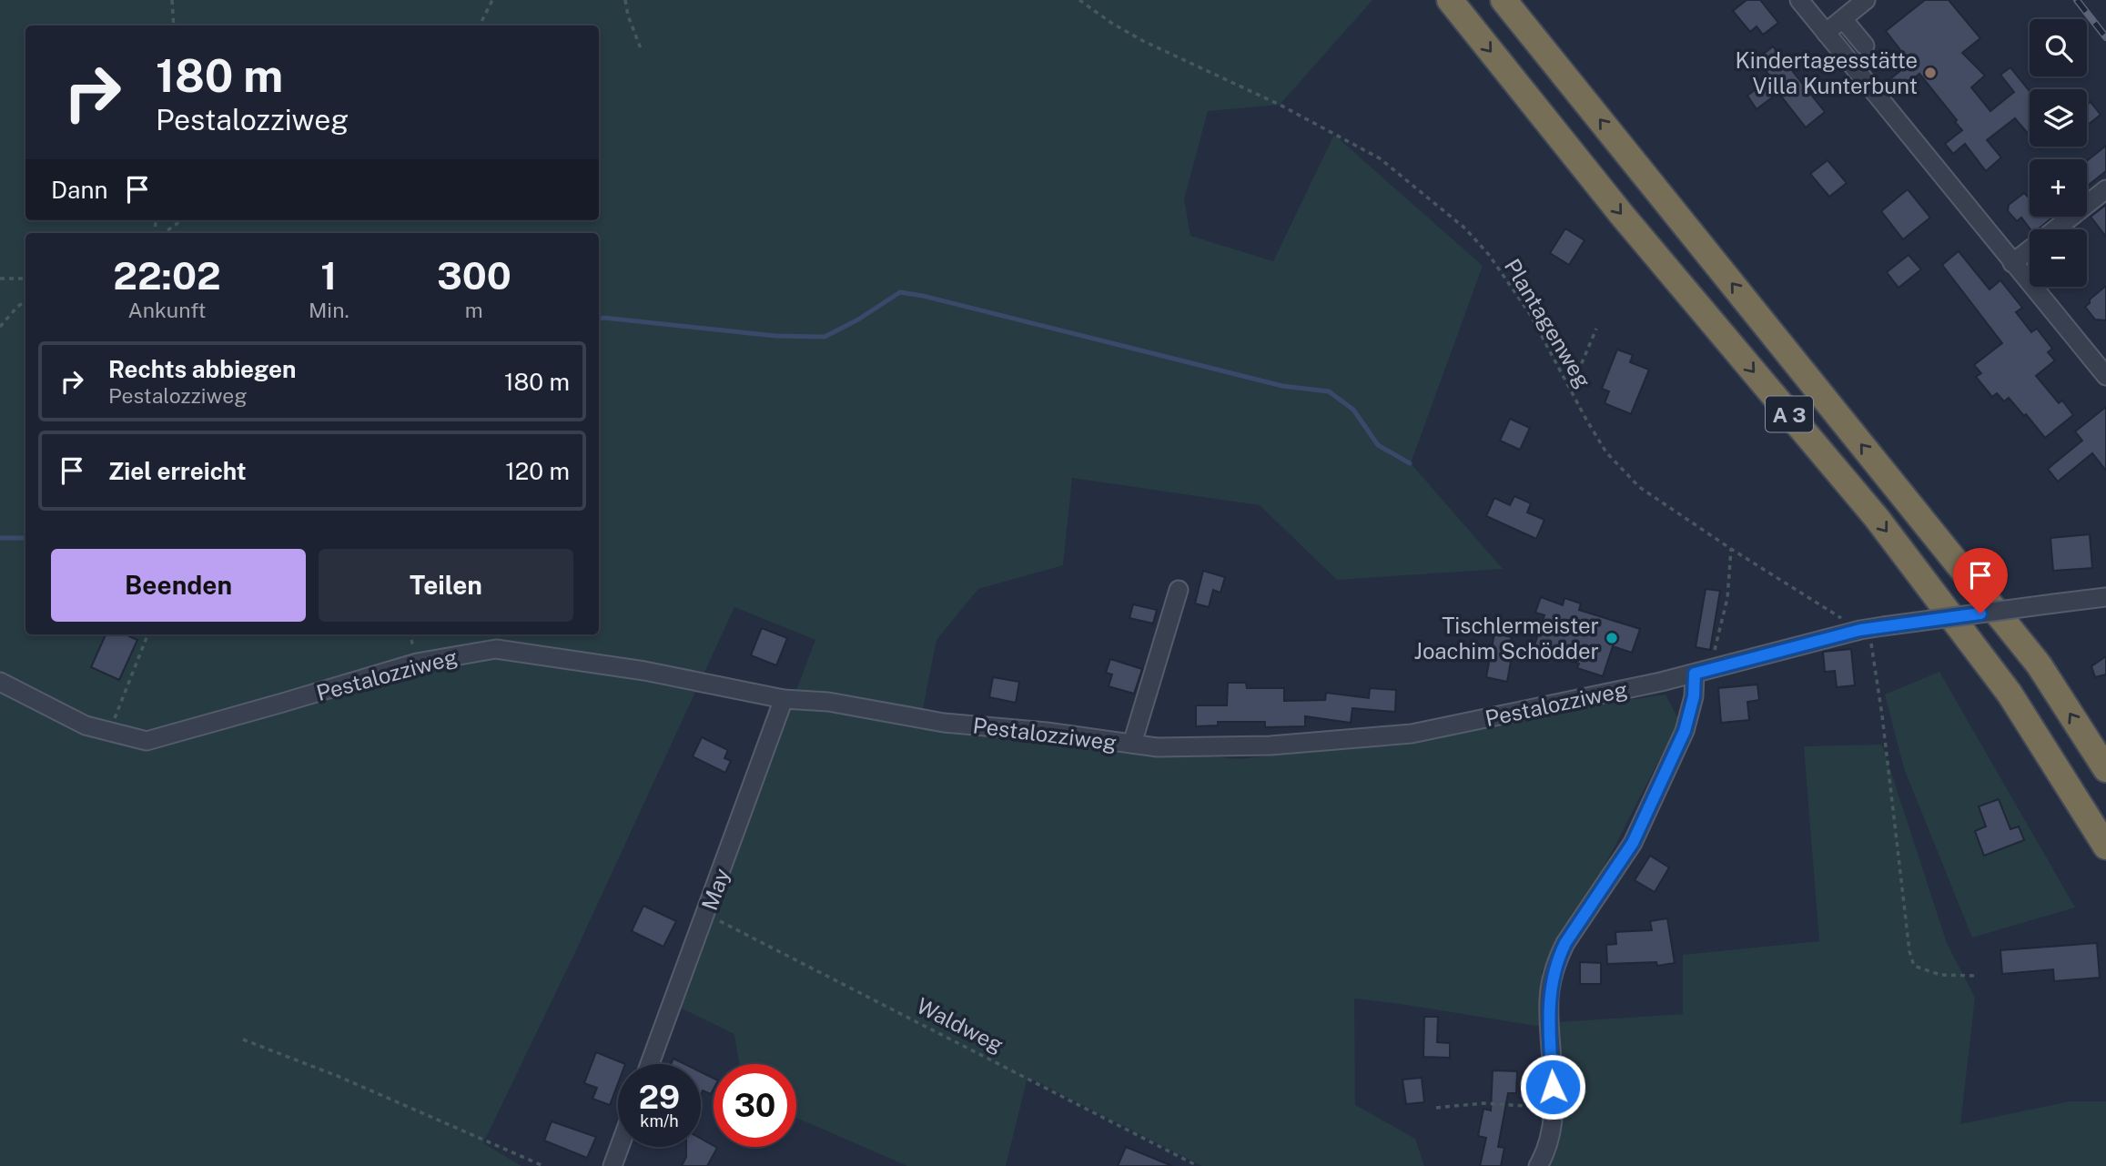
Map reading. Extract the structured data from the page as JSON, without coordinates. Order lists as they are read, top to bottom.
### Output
{
  "streets": {
    "highway": ["A 3"],
    "street": ["Pestalozziweg", "May"],
    "path": ["Plantagenweg", "Waldweg"]
  },
  "crossings": [
    ["Plantagenweg", "Pestalozziweg"],
    ["Pestalozziweg", "May"],
    ["May", "Waldweg"]
  ],
  "places": ["Kindertagesstätte Villa Kunterbunt", "Tischlermeister Joachim Schödder"],
  "page": {
    "map_buttons": ["+", "−"],
    "turn": ["180 m", "Pestalozziweg"],
    "then": "Dann",
    "eta": [
      "22:02",
      "Ankunft",
      "1",
      "Min.",
      "300",
      "m"
    ],
    "list": [
      {
        "name": "Rechts abbiegen",
        "note": "Pestalozziweg",
        "value": "180 m"
      },
      {
        "name": "Ziel erreicht",
        "value": "120 m"
      }
    ],
    "buttons": ["Beenden", "Teilen"],
    "speed": "29 km/h",
    "limit": "30"
  }
}
